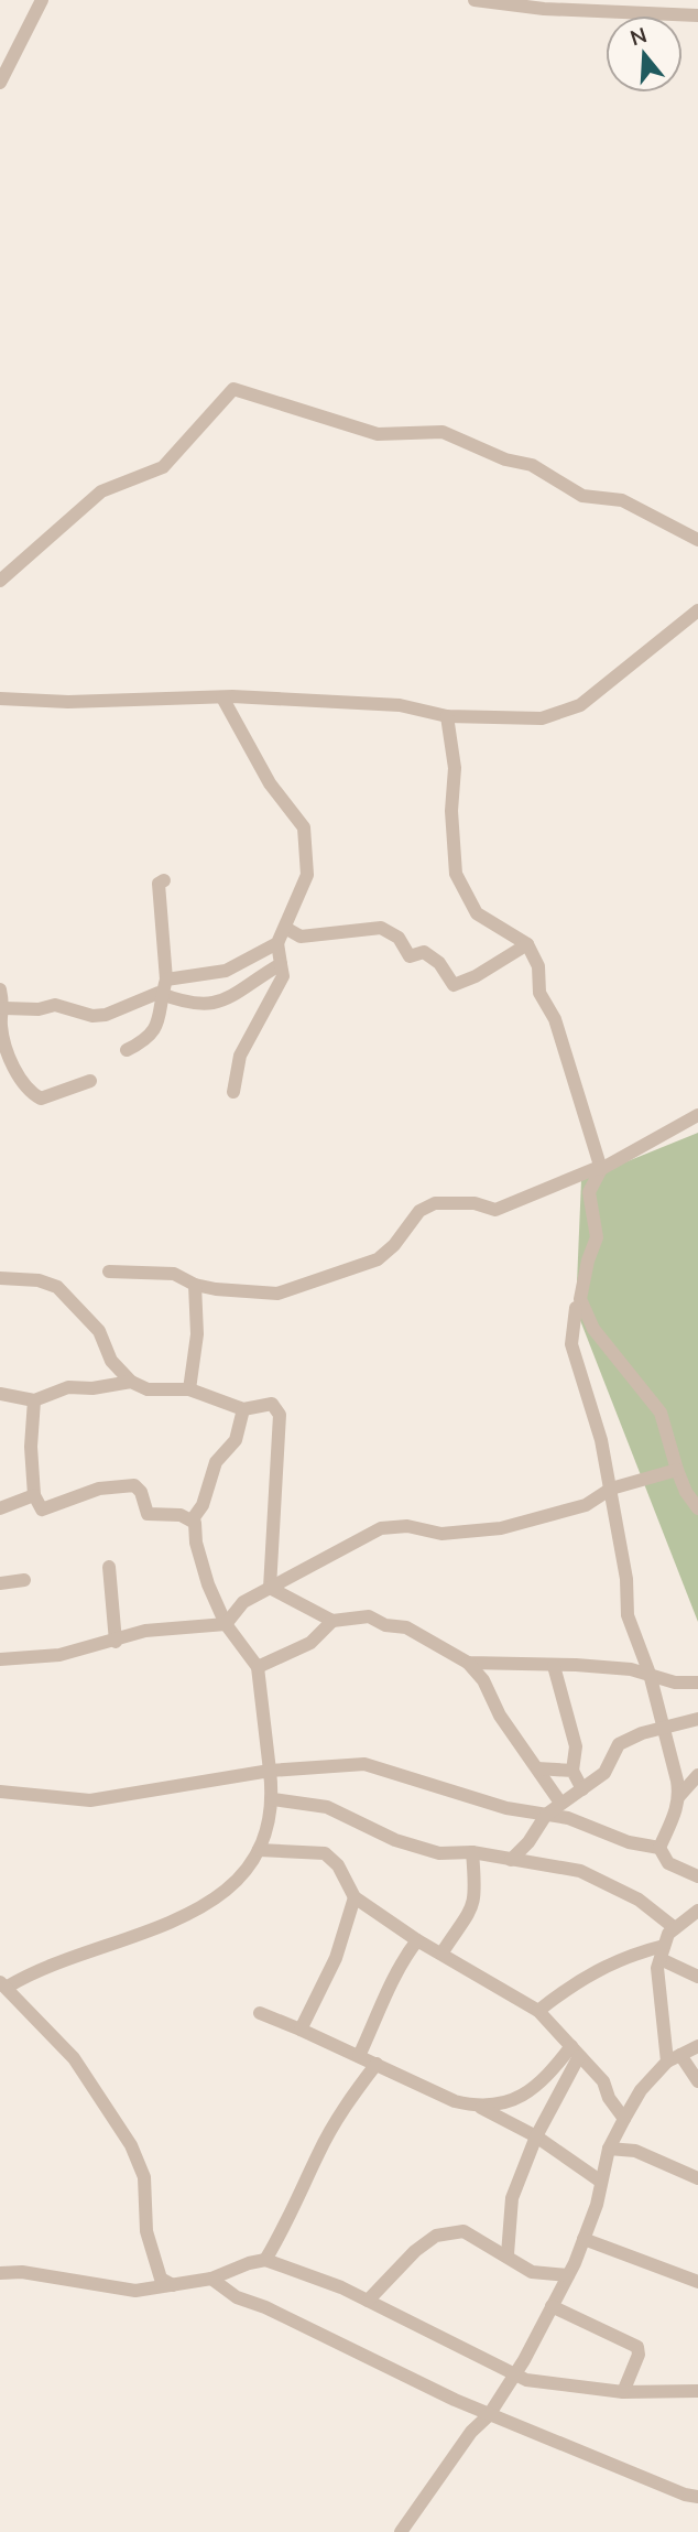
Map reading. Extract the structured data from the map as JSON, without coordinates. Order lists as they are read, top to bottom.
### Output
{
  "north": "top"
}
